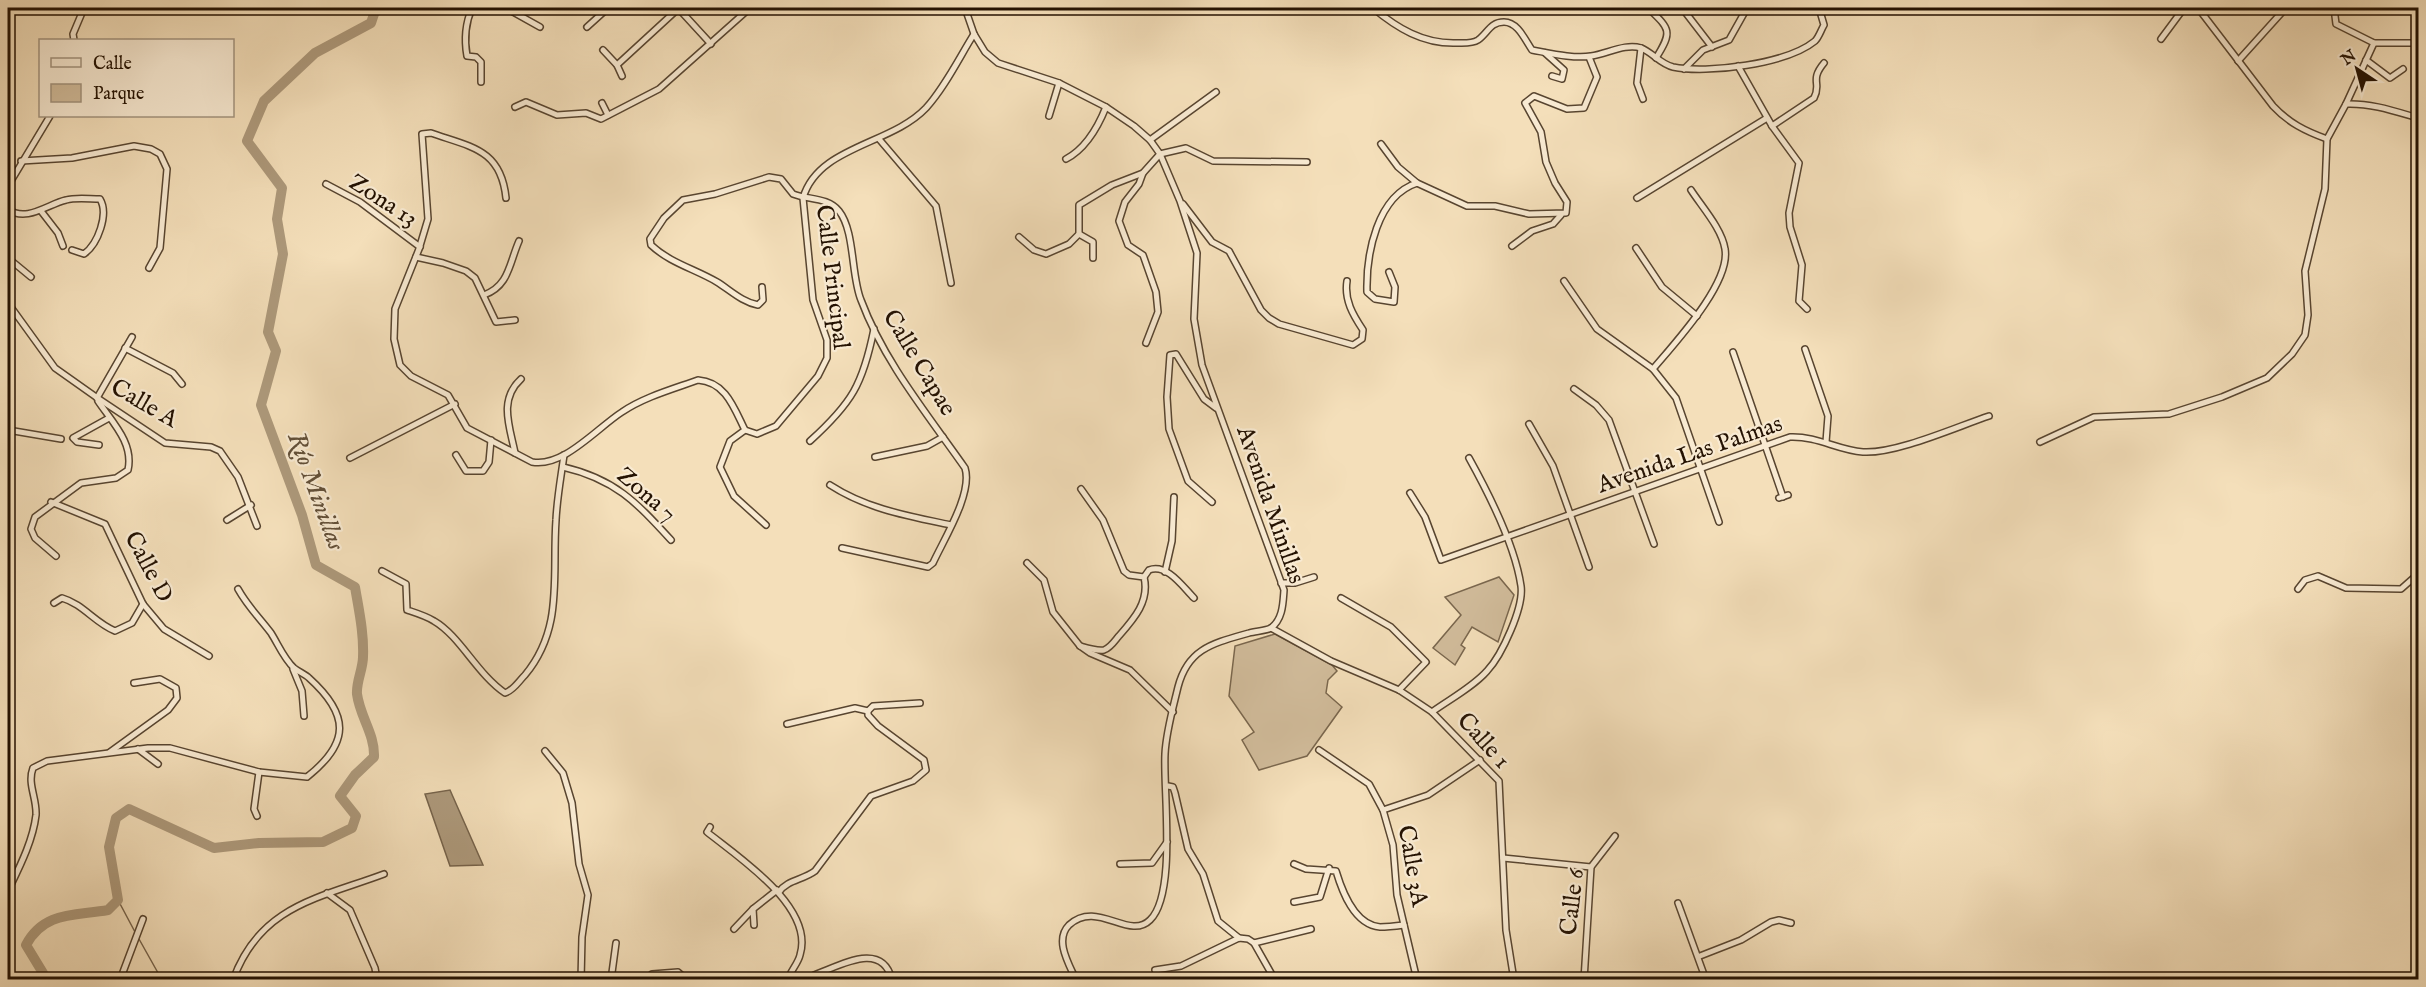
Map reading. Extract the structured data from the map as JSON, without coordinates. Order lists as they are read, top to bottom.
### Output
{
  "streets": {
    "street": [
      "Zona 13",
      "Calle Principal",
      "Calle Capae",
      "Calle A",
      "Avenida Las Palmas",
      "Zona 7",
      "Avenida Minillas",
      "Calle D",
      "Calle 1",
      "Calle 3A",
      "Calle 6"
    ]
  },
  "crossings": [
    ["Calle Principal", "Calle Capae"],
    ["Calle Principal", "Avenida Minillas"],
    ["Avenida Minillas", "Calle 1"]
  ],
  "water": ["Río Minillas"],
  "legend": ["Calle", "Parque"],
  "north": "top left"
}
